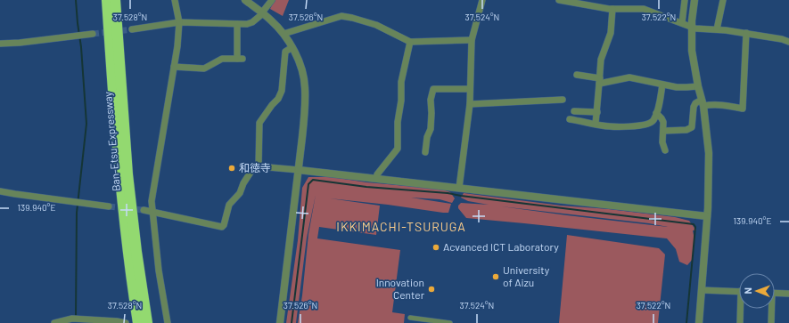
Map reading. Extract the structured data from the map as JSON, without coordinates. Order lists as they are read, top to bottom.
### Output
{
  "streets": {
    "highway": ["Ban-Etsu Expressway"]
  },
  "districts": ["IKKIMACHI-TSURUGA"],
  "places": [
    "和徳寺",
    "Acvanced ICT Laboratory",
    "University of Aizu",
    "Innovation Center"
  ],
  "north": "left",
  "coordinates": [
    "37.528°N",
    "37.526°N",
    "37.524°N",
    "37.522°N",
    "139.940°E"
  ]
}
